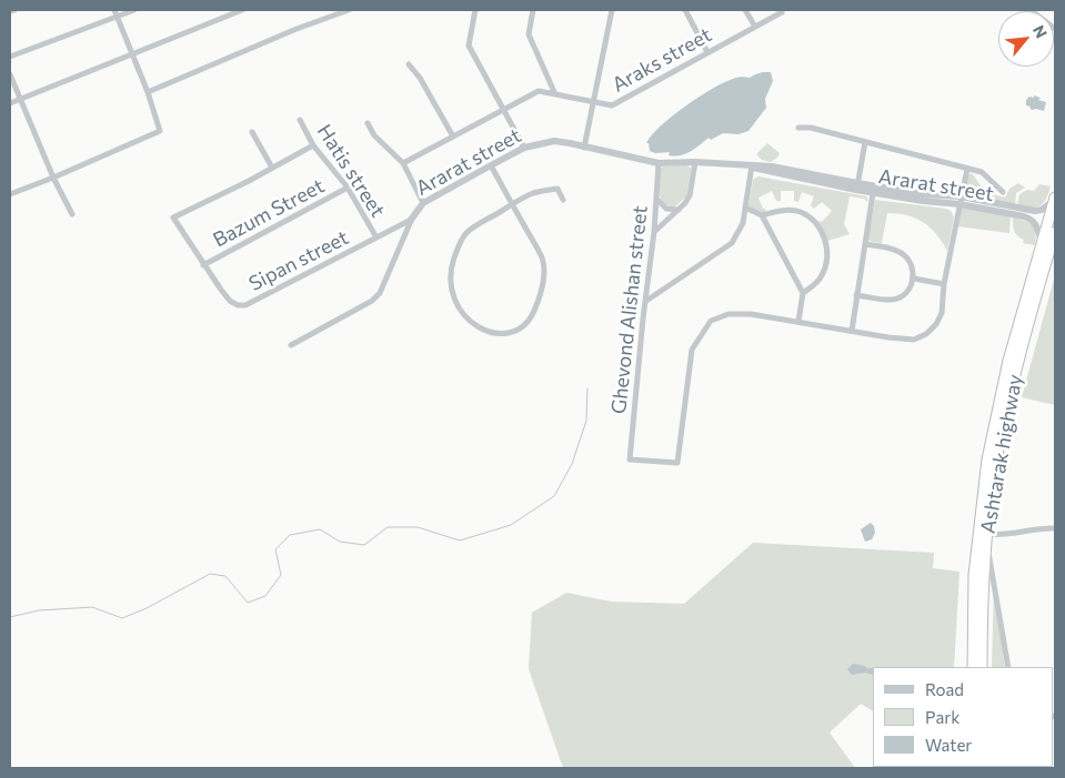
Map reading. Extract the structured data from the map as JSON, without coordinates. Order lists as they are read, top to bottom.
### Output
{
  "streets": {
    "highway": ["Ashtarak highway"],
    "street": [
      "Araks street",
      "Ararat street",
      "Hatis street",
      "Bazum Street",
      "Sipan street",
      "Ghevond Alishan street"
    ]
  },
  "crossings": [
    ["Ararat street", "Sipan street"],
    ["Ararat street", "Ghevond Alishan street"],
    ["Ararat street", "Ashtarak highway"],
    ["Hatis street", "Bazum Street"],
    ["Hatis street", "Sipan street"],
    ["Bazum Street", "Sipan street"]
  ],
  "legend": ["Road", "Park", "Water"],
  "north": "top right"
}
